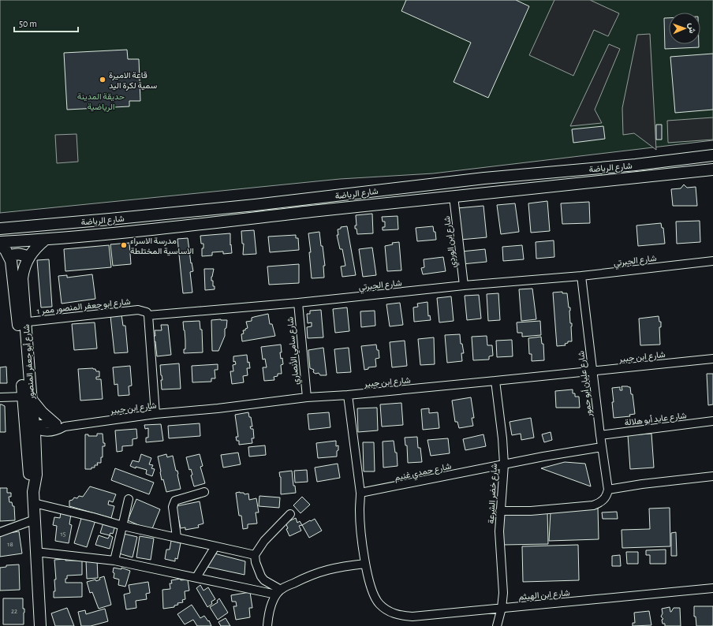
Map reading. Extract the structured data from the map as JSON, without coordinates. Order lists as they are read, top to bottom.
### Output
{
  "streets": {
    "main road": ["شارع الرياضة", "شارع أبو جعفر المنصور"],
    "street": [
      "شارع ابن الوردي",
      "شارع الجبرتي",
      "شارع ابو جعفر المنصور ممر 1",
      "شارع سامي الأنصاري",
      "شارع ابن جبير",
      "شارع عليان أبو حمور",
      "شارع عايد أبو هلالة",
      "شارع حمدي غنيم",
      "شارع خضر الشرعة",
      "شارع ابن الهيثم"
    ]
  },
  "crossings": [
    ["شارع الرياضة", "شارع ابن الوردي"],
    ["شارع الرياضة", "شارع أبو جعفر المنصور"],
    ["شارع ابن الوردي", "شارع الجبرتي"],
    ["شارع الجبرتي", "شارع ابو جعفر المنصور ممر 1"],
    ["شارع الجبرتي", "شارع سامي الأنصاري"],
    ["شارع الجبرتي", "شارع عليان أبو حمور"],
    ["شارع ابو جعفر المنصور ممر 1", "شارع أبو جعفر المنصور"],
    ["شارع سامي الأنصاري", "شارع ابن جبير"],
    ["شارع ابن جبير", "شارع أبو جعفر المنصور"],
    ["شارع ابن جبير", "شارع عليان أبو حمور"],
    ["شارع ابن جبير", "شارع خضر الشرعة"],
    ["شارع عليان أبو حمور", "شارع عايد أبو هلالة"],
    ["شارع عليان أبو حمور", "شارع حمدي غنيم"],
    ["شارع حمدي غنيم", "شارع خضر الشرعة"],
    ["شارع خضر الشرعة", "شارع ابن الهيثم"]
  ],
  "parks": ["حديقة المدينة الرياضية"],
  "places": ["قاعة الاميرة سمية لكرة اليد", "مدرسة الاسراء الاساسية المختلطة"],
  "house_numbers": ["15", "18", "22"],
  "scale_bar": "50 m",
  "north": "right"
}
